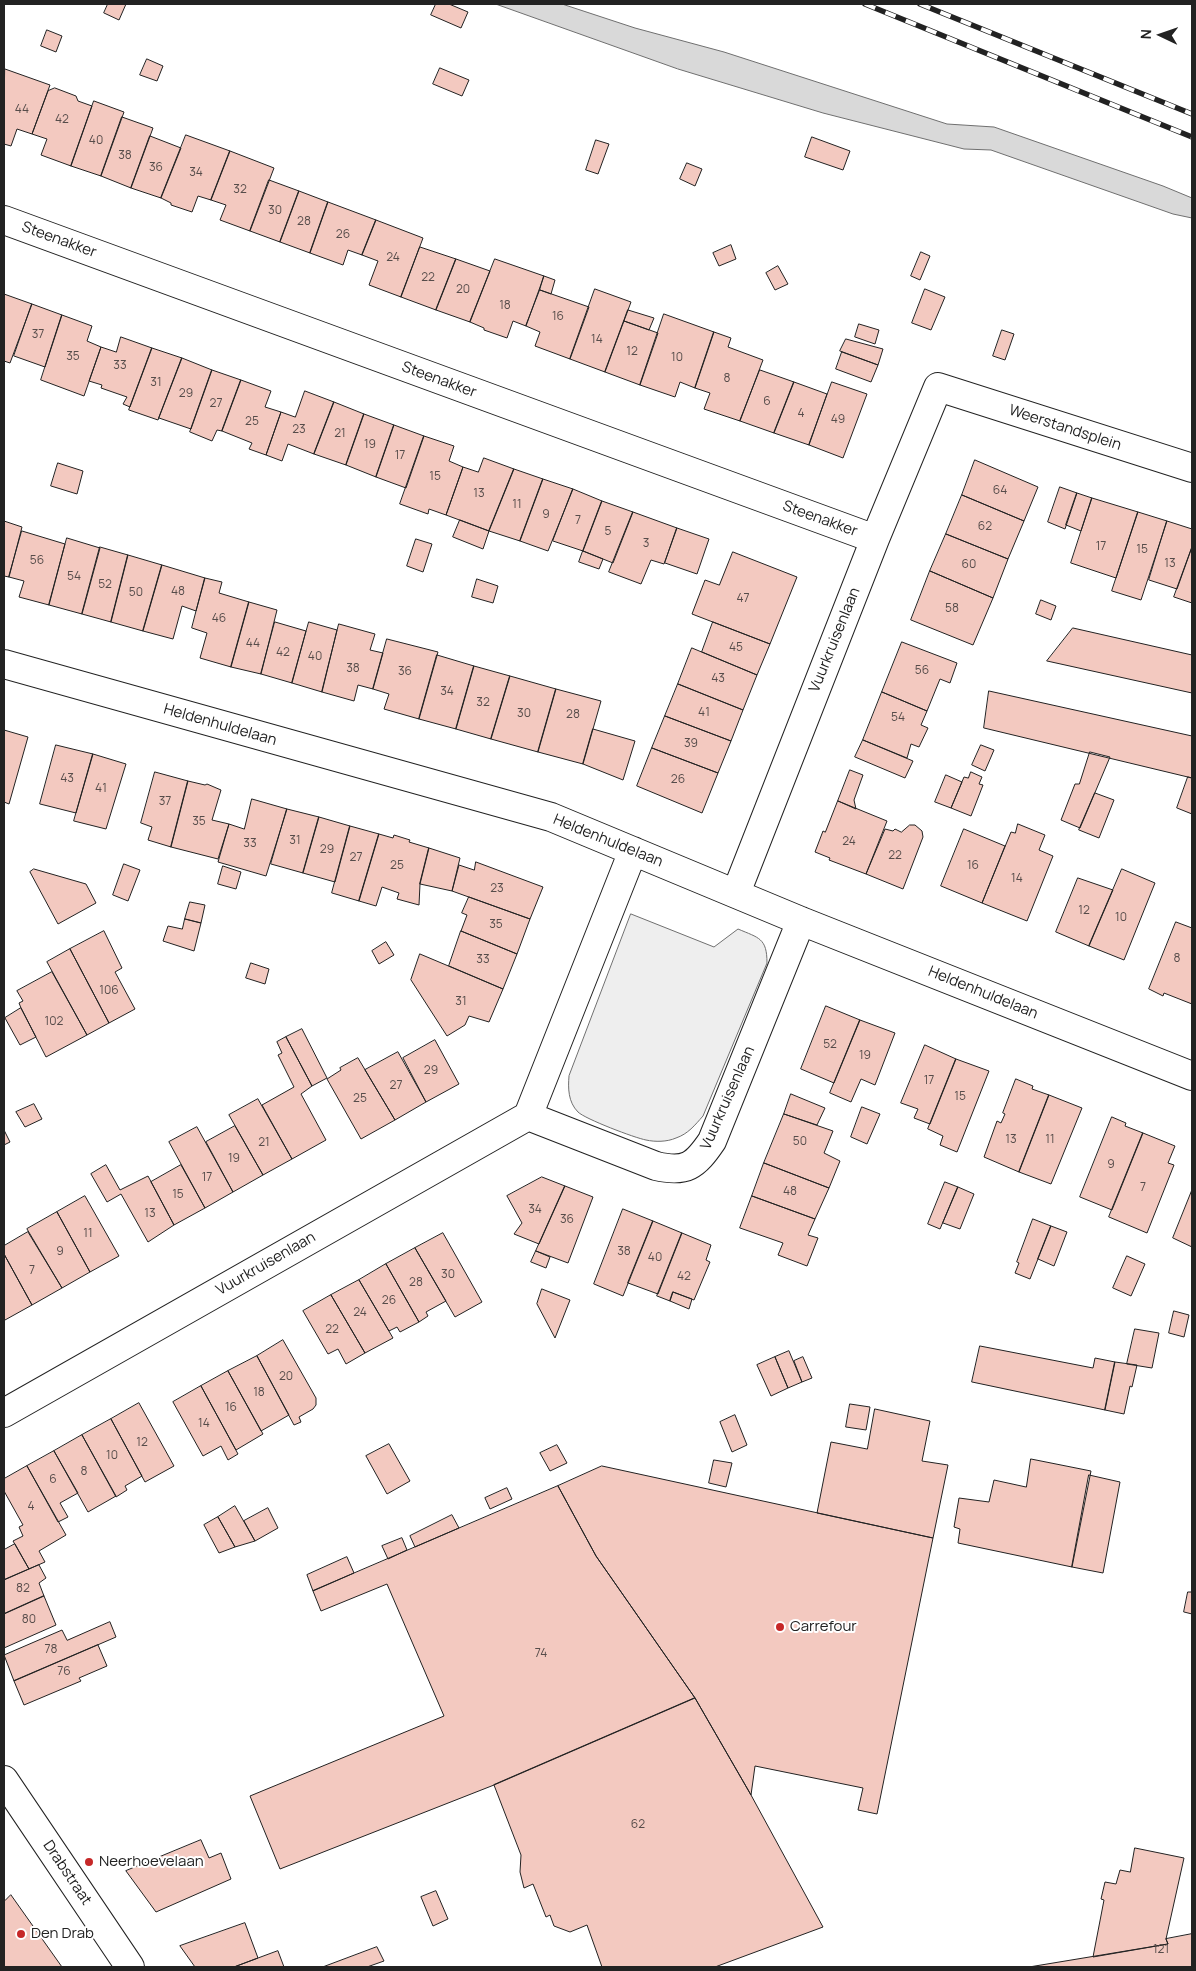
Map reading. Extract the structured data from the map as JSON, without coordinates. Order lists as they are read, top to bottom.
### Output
{
  "streets": {
    "street": [
      "Steenakker",
      "Weerstandsplein",
      "Vuurkruisenlaan",
      "Heldenhuldelaan",
      "Drabstraat"
    ]
  },
  "crossings": [
    ["Steenakker", "Vuurkruisenlaan"],
    ["Weerstandsplein", "Vuurkruisenlaan"],
    ["Vuurkruisenlaan", "Heldenhuldelaan"]
  ],
  "places": ["Carrefour", "Neerhoevelaan", "Den Drab"],
  "house_numbers": [
    "44",
    "42",
    "40",
    "38",
    "36",
    "34",
    "32",
    "30",
    "28",
    "26",
    "24",
    "22",
    "20",
    "18",
    "16",
    "37",
    "14",
    "12",
    "35",
    "10",
    "33",
    "8",
    "31",
    "29",
    "6",
    "27",
    "4",
    "49",
    "25",
    "23",
    "21",
    "19",
    "17",
    "15",
    "64",
    "13",
    "11",
    "9",
    "7",
    "62",
    "5",
    "3",
    "17",
    "15",
    "56",
    "13",
    "60",
    "54",
    "52",
    "48",
    "50",
    "47",
    "58",
    "46",
    "44",
    "45",
    "42",
    "40",
    "38",
    "56",
    "36",
    "43",
    "34",
    "32",
    "41",
    "30",
    "28",
    "54",
    "39",
    "43",
    "26",
    "41",
    "37",
    "35",
    "31",
    "24",
    "33",
    "29",
    "22",
    "27",
    "25",
    "16",
    "14",
    "23",
    "12",
    "10",
    "35",
    "8",
    "33",
    "106",
    "31",
    "102",
    "52",
    "19",
    "29",
    "17",
    "27",
    "15",
    "25",
    "13",
    "11",
    "50",
    "21",
    "19",
    "9",
    "17",
    "7",
    "48",
    "15",
    "34",
    "13",
    "36",
    "11",
    "9",
    "38",
    "40",
    "7",
    "30",
    "42",
    "28",
    "26",
    "24",
    "22",
    "20",
    "18",
    "16",
    "14",
    "12",
    "10",
    "8",
    "6",
    "4",
    "82",
    "80",
    "78",
    "74",
    "76",
    "62",
    "121"
  ],
  "north": "left"
}
